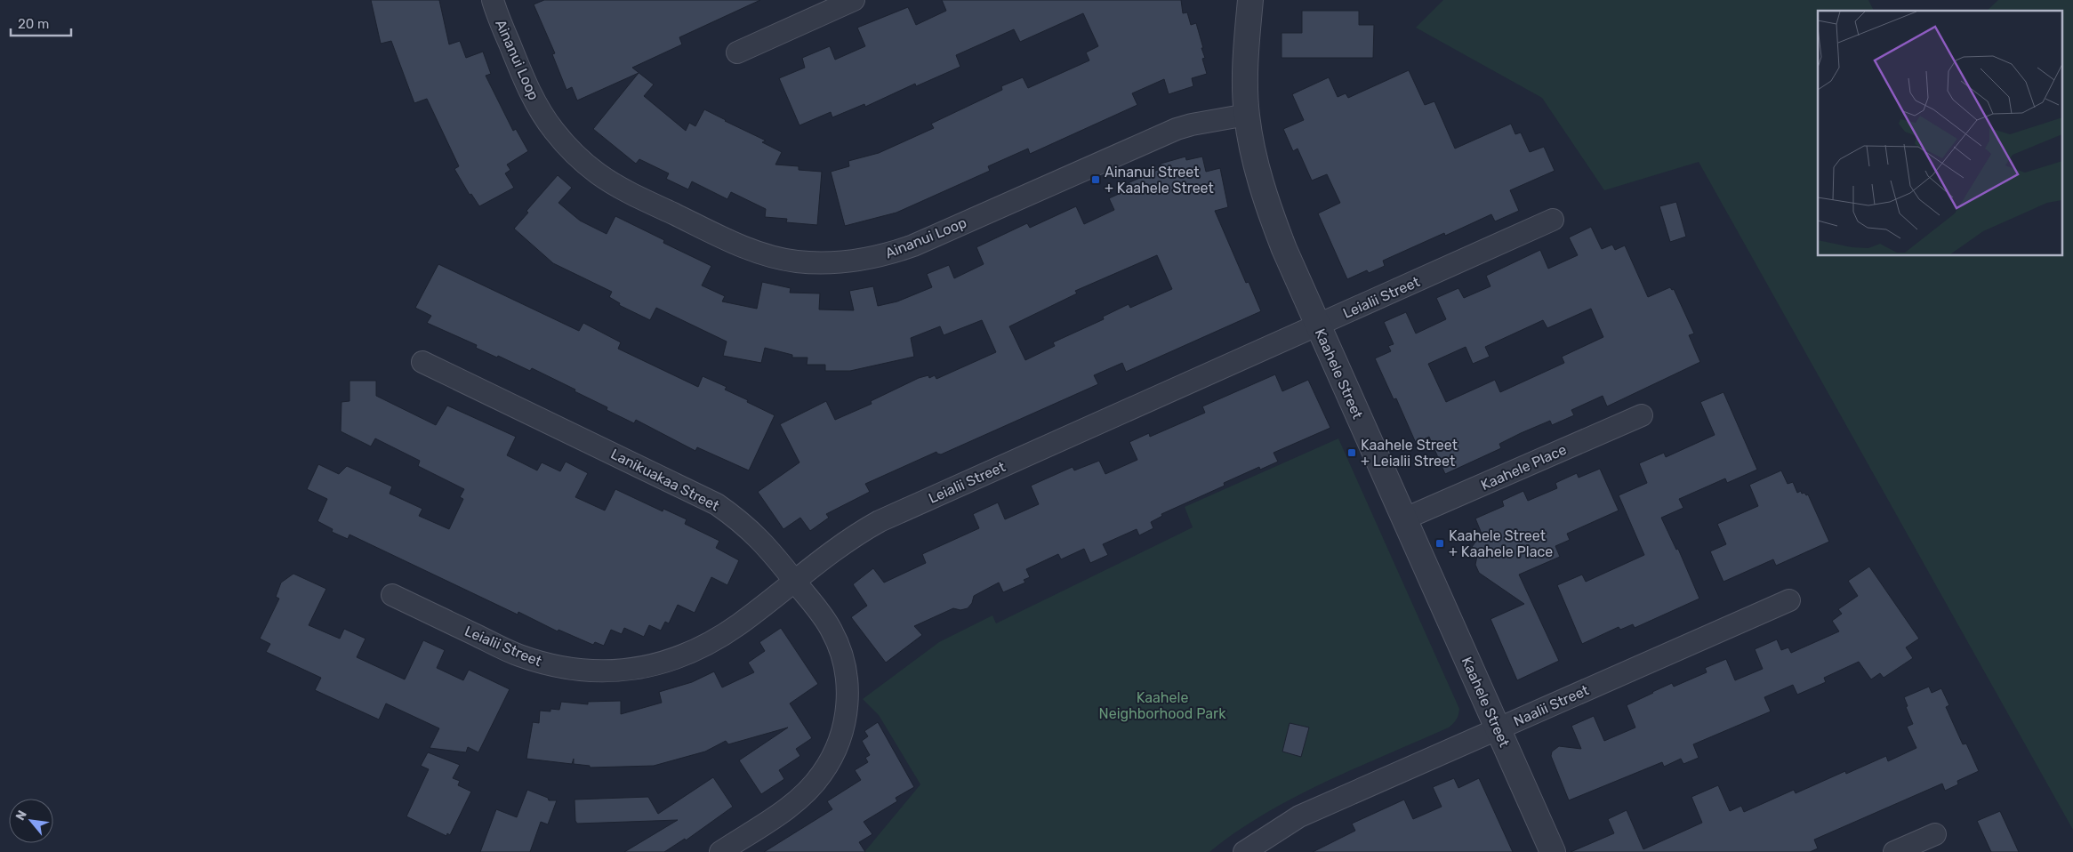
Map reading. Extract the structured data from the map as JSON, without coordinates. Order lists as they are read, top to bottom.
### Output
{
  "streets": {
    "street": [
      "Ainanui Loop",
      "Leialii Street",
      "Kaahele Street",
      "Kaahele Place",
      "Lanikuakaa Street",
      "Naalii Street"
    ]
  },
  "crossings": [
    ["Ainanui Loop", "Kaahele Street"],
    ["Leialii Street", "Kaahele Street"],
    ["Leialii Street", "Lanikuakaa Street"],
    ["Kaahele Street", "Kaahele Place"],
    ["Kaahele Street", "Naalii Street"]
  ],
  "parks": ["Kaahele Neighborhood Park"],
  "places": {
    "transit": ["Ainanui Street + Kaahele Street", "Kaahele Street + Leialii Street", "Kaahele Street + Kaahele Place"]
  },
  "scale_bar": "20 m",
  "north": "top left"
}
